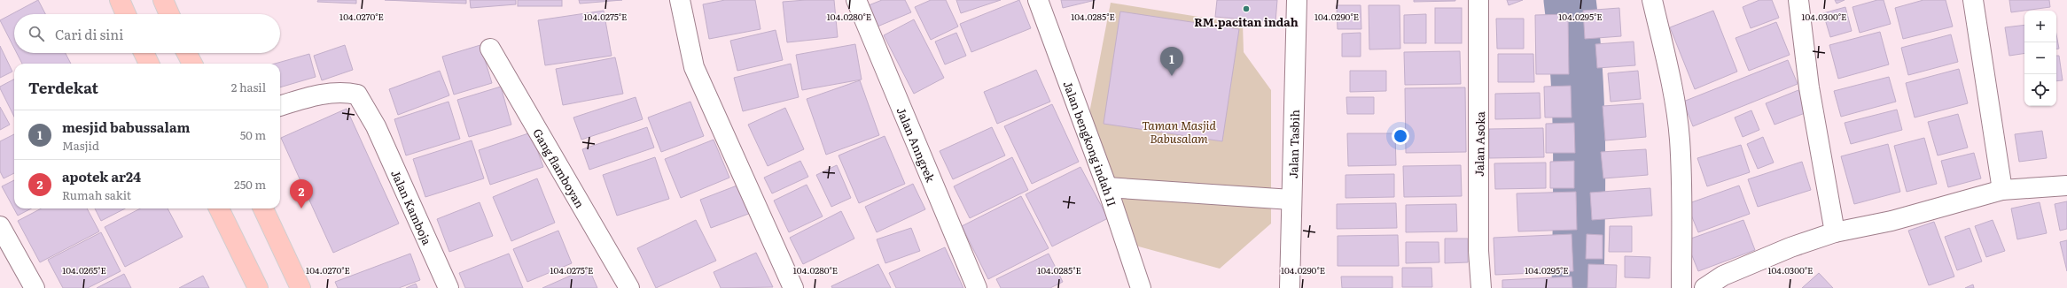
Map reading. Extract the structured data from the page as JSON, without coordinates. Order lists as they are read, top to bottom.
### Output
{
  "streets": {
    "street": [
      "Jalan bengkong indah II",
      "Jalan Anngrek",
      "Jalan Tasbih",
      "Jalan Asoka",
      "Gang flamboyan",
      "Jalan Kamboja"
    ]
  },
  "parks": ["Taman Masjid Babusalam"],
  "places": ["RM.pacitan indah"],
  "page": {
    "map_buttons": ["+", "−"],
    "search": "Cari di sini",
    "pins": ["1", "2"],
    "heading": ["Terdekat", "2 hasil"],
    "list": [
      {
        "mark": "1",
        "name": "mesjid babussalam",
        "note": "Masjid",
        "value": "50 m"
      },
      {
        "mark": "2",
        "name": "apotek ar24",
        "note": "Rumah sakit",
        "value": "250 m"
      }
    ]
  },
  "coordinates": [
    "104.0270°E",
    "104.0275°E",
    "104.0280°E",
    "104.0285°E",
    "104.0290°E",
    "104.0295°E",
    "104.0300°E",
    "104.0265°E"
  ]
}
